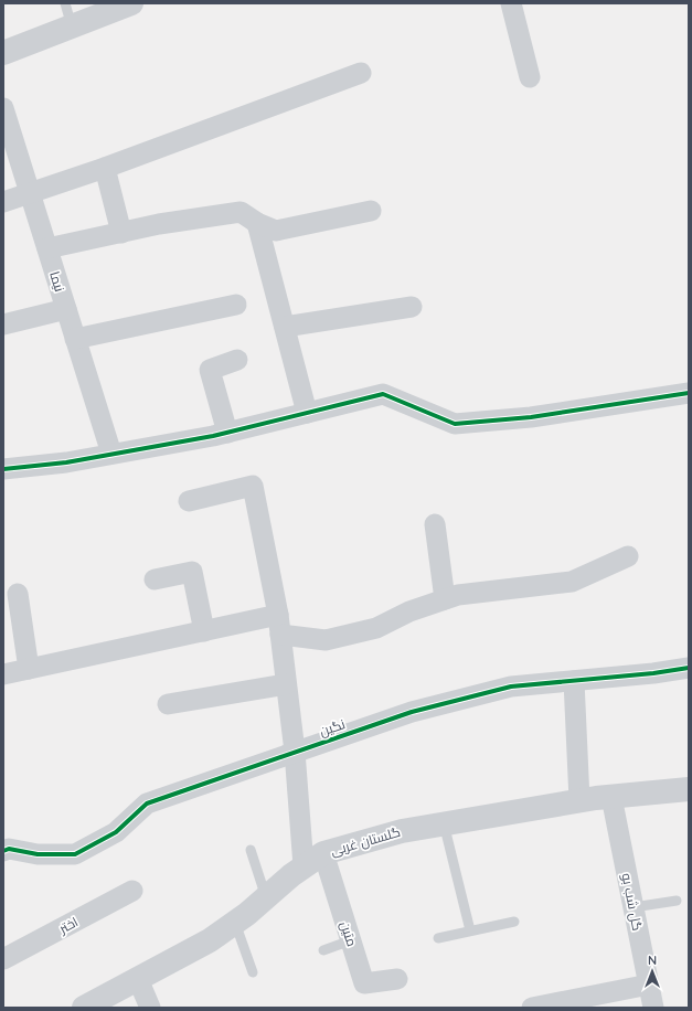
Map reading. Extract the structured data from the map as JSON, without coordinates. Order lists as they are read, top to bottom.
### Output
{
  "streets": {
    "street": [
      "نیما",
      "نگین",
      "گلستان غربی",
      "گل شب بو",
      "اختر",
      "متین"
    ]
  },
  "crossings": [
    ["گلستان غربی", "گل شب بو"],
    ["گلستان غربی", "متین"]
  ],
  "north": "top"
}
